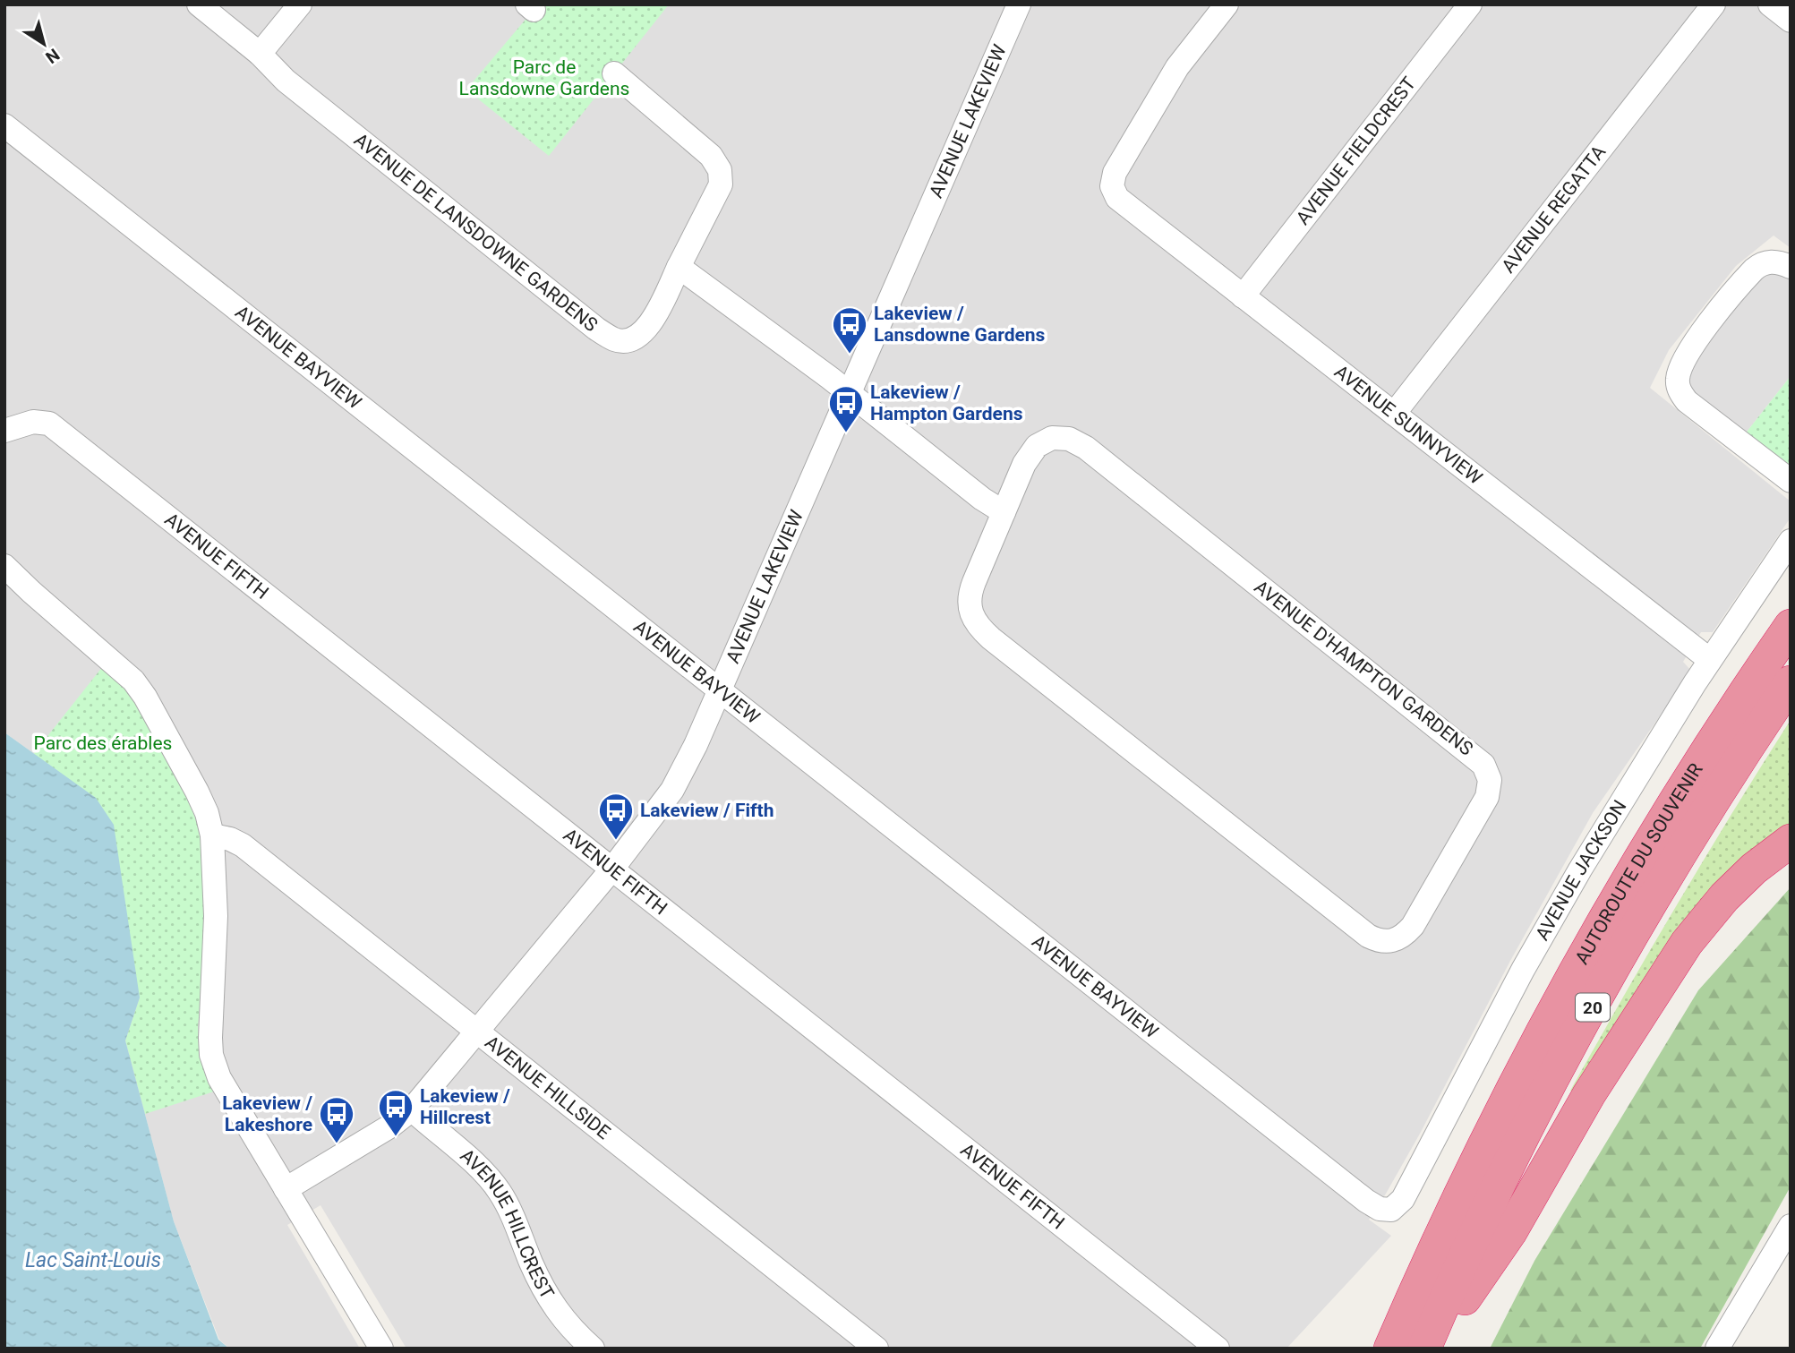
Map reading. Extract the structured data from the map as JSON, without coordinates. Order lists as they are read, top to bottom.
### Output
{
  "streets": {
    "highway": ["AUTOROUTE DU SOUVENIR", "20"],
    "street": [
      "AVENUE LAKEVIEW",
      "AVENUE FIELDCREST",
      "AVENUE REGATTA",
      "AVENUE DE LANSDOWNE GARDENS",
      "AVENUE BAYVIEW",
      "AVENUE SUNNYVIEW",
      "AVENUE FIFTH",
      "AVENUE D'HAMPTON GARDENS",
      "AVENUE JACKSON",
      "AVENUE HILLSIDE",
      "AVENUE HILLCREST"
    ]
  },
  "crossings": [
    ["AVENUE LAKEVIEW", "AVENUE BAYVIEW"],
    ["AVENUE LAKEVIEW", "AVENUE FIFTH"],
    ["AVENUE LAKEVIEW", "AVENUE HILLSIDE"],
    ["AVENUE LAKEVIEW", "AVENUE HILLCREST"],
    ["AVENUE FIELDCREST", "AVENUE SUNNYVIEW"],
    ["AVENUE REGATTA", "AVENUE SUNNYVIEW"],
    ["AVENUE BAYVIEW", "AVENUE JACKSON"],
    ["AVENUE SUNNYVIEW", "AVENUE JACKSON"]
  ],
  "water": ["Lac Saint-Louis"],
  "parks": ["Parc de Lansdowne Gardens", "Parc des érables"],
  "places": {
    "bus stop": [
      "Lakeview / Lansdowne Gardens",
      "Lakeview / Hampton Gardens",
      "Lakeview / Fifth",
      "Lakeview / Hillcrest",
      "Lakeview / Lakeshore"
    ]
  },
  "north": "bottom right"
}
